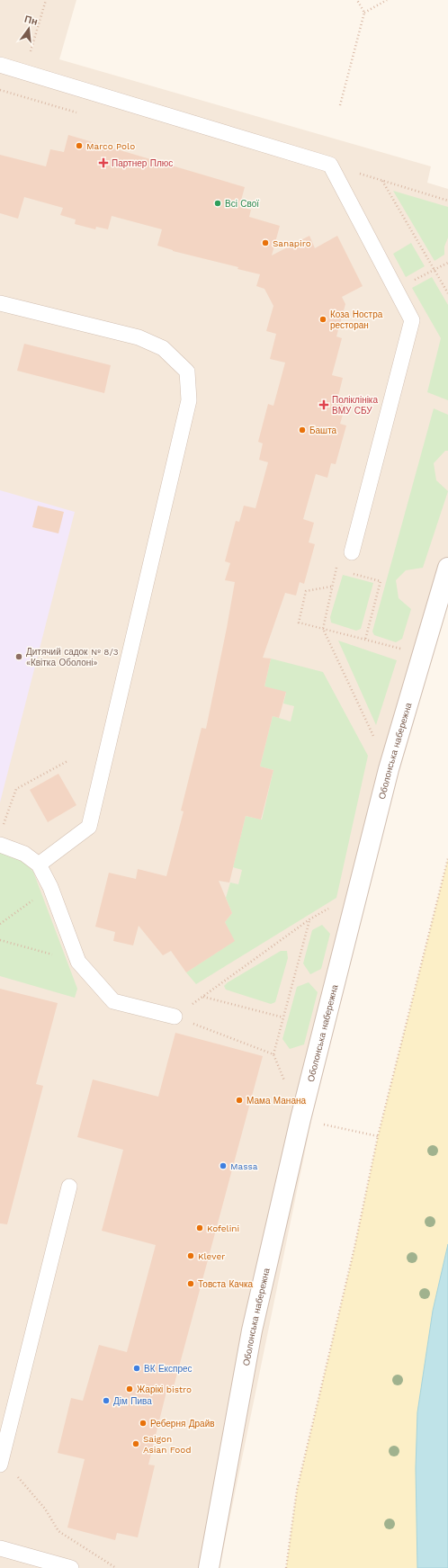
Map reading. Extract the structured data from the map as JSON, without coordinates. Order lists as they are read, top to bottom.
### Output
{
  "streets": {
    "street": ["Оболонська набережна"]
  },
  "places": {
    "other": [
      "Marco Polo",
      "Всі Свої",
      "Sanapiro",
      "Коза Ностра ресторан",
      "Башта",
      "Дитячий садок № 8/3 «Квітка Оболоні»",
      "Мама Манана",
      "Massa",
      "Kofelini",
      "Klever",
      "Товста Качка",
      "ВК Експрес",
      "Жарікі bistro",
      "Дім Пива",
      "Реберня Драйв",
      "Saigon Asian Food"
    ],
    "health": ["Партнер Плюс", "Поліклініка ВМУ СБУ"]
  },
  "north": "top"
}
